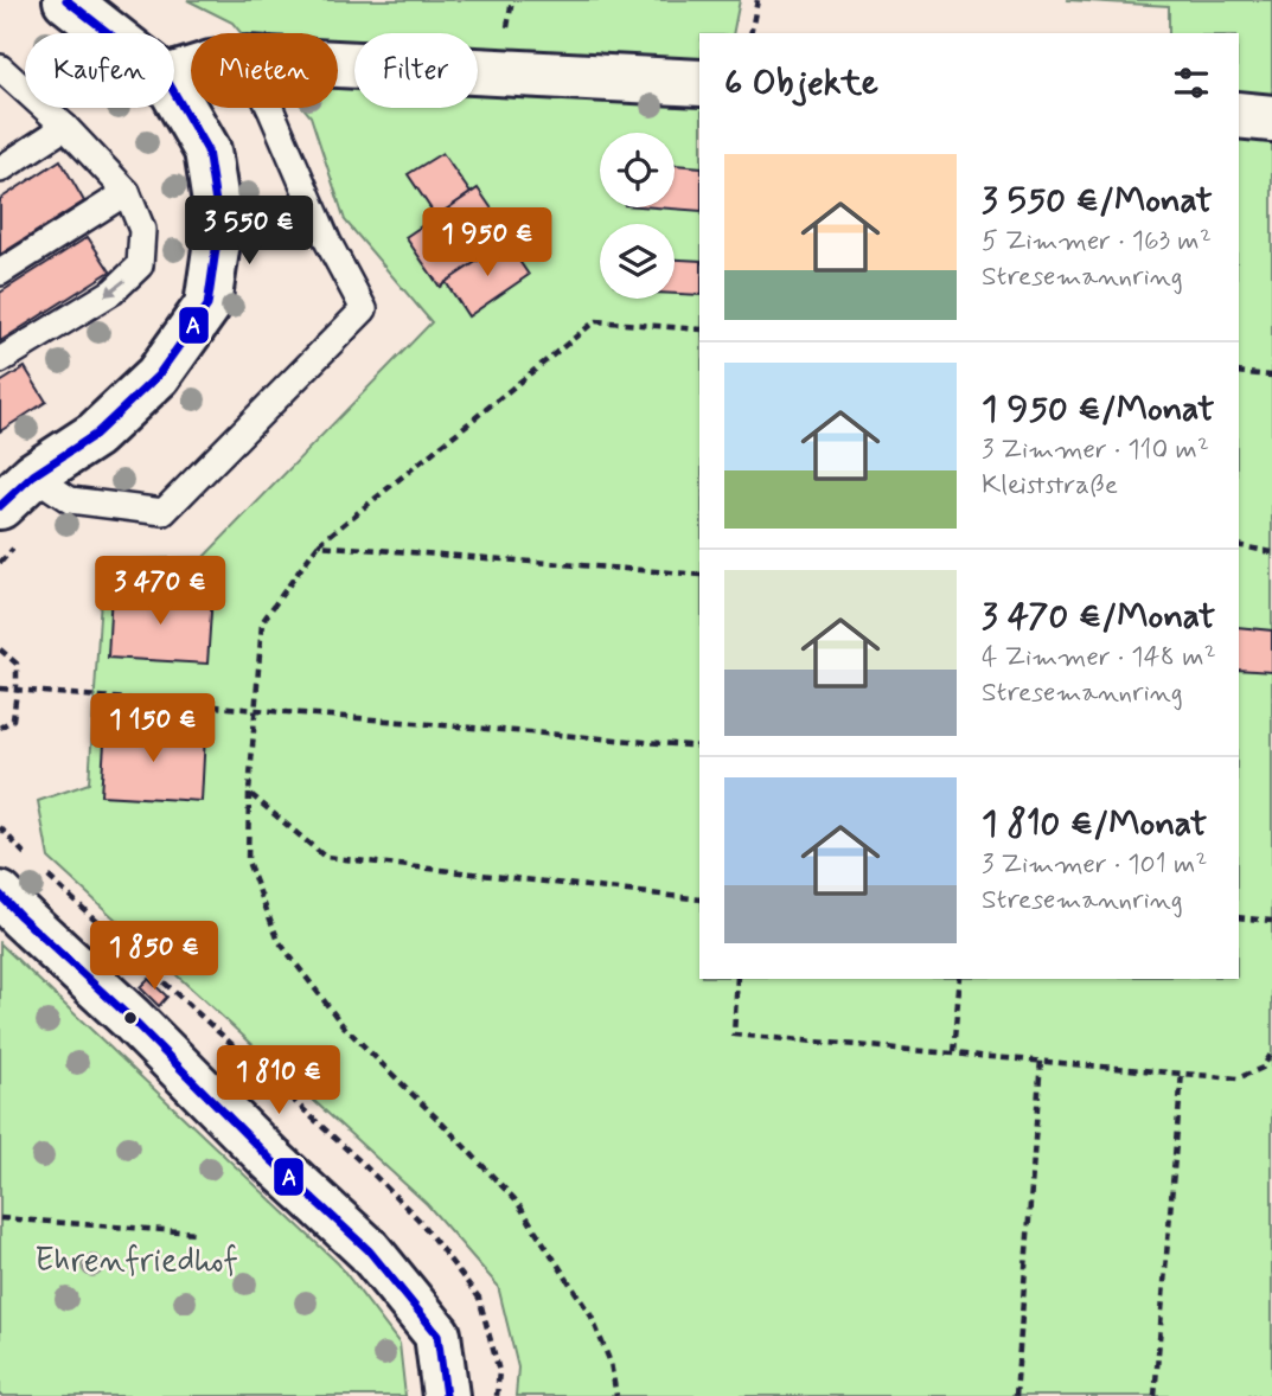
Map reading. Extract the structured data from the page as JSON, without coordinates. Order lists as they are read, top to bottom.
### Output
{
  "parks": ["Ehrenfriedhof"],
  "lines": ["transit line A"],
  "page": {
    "chip": ["Kaufen", "Mieten", "Filter"],
    "heading": "6 Objekte",
    "list": [
      {
        "name": "3 550 €/Monat",
        "note": "5 Zimmer · 163 m² · Stresemannring"
      },
      {
        "name": "1 950 €/Monat",
        "note": "3 Zimmer · 110 m² · Kleiststraße"
      },
      {
        "name": "3 470 €/Monat",
        "note": "4 Zimmer · 148 m² · Stresemannring"
      },
      {
        "name": "1 810 €/Monat",
        "note": "3 Zimmer · 101 m² · Stresemannring"
      }
    ],
    "price": [
      "3 550 €",
      "1 950 €",
      "3 470 €",
      "1 150 €",
      "1 850 €",
      "1 810 €"
    ]
  }
}
